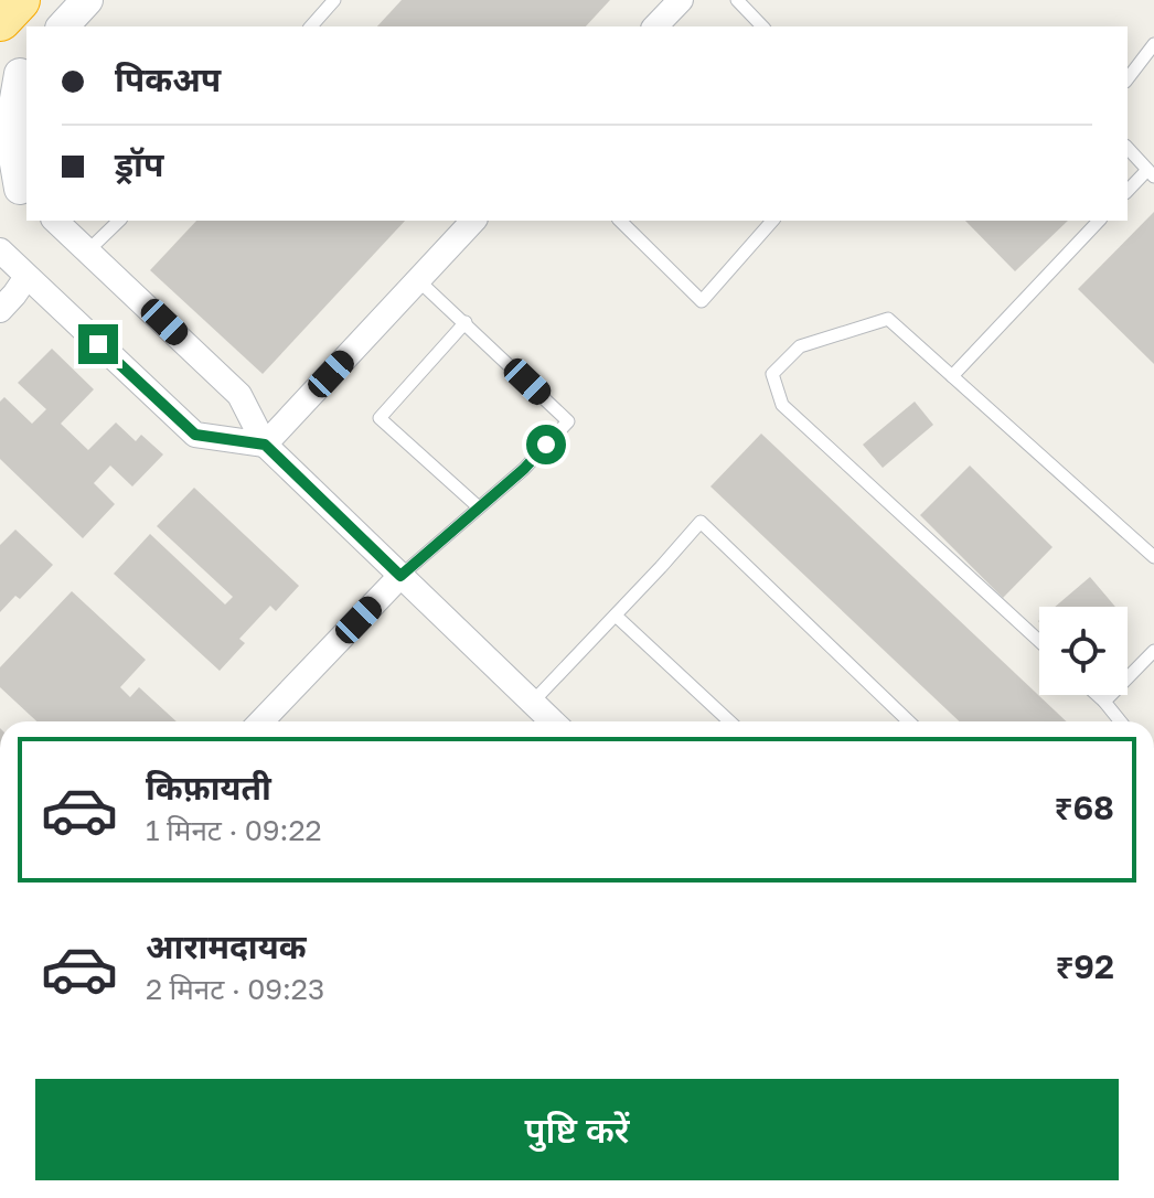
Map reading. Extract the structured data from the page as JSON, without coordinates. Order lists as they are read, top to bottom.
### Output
{
  "page": {
    "banner": ["पिकअप", "ड्रॉप"],
    "list": [
      {
        "name": "किफ़ायती",
        "note": "1 मिनट · 09:22",
        "value": "₹68"
      },
      {
        "name": "आरामदायक",
        "note": "2 मिनट · 09:23",
        "value": "₹92"
      }
    ],
    "buttons": "पुष्टि करें"
  }
}
